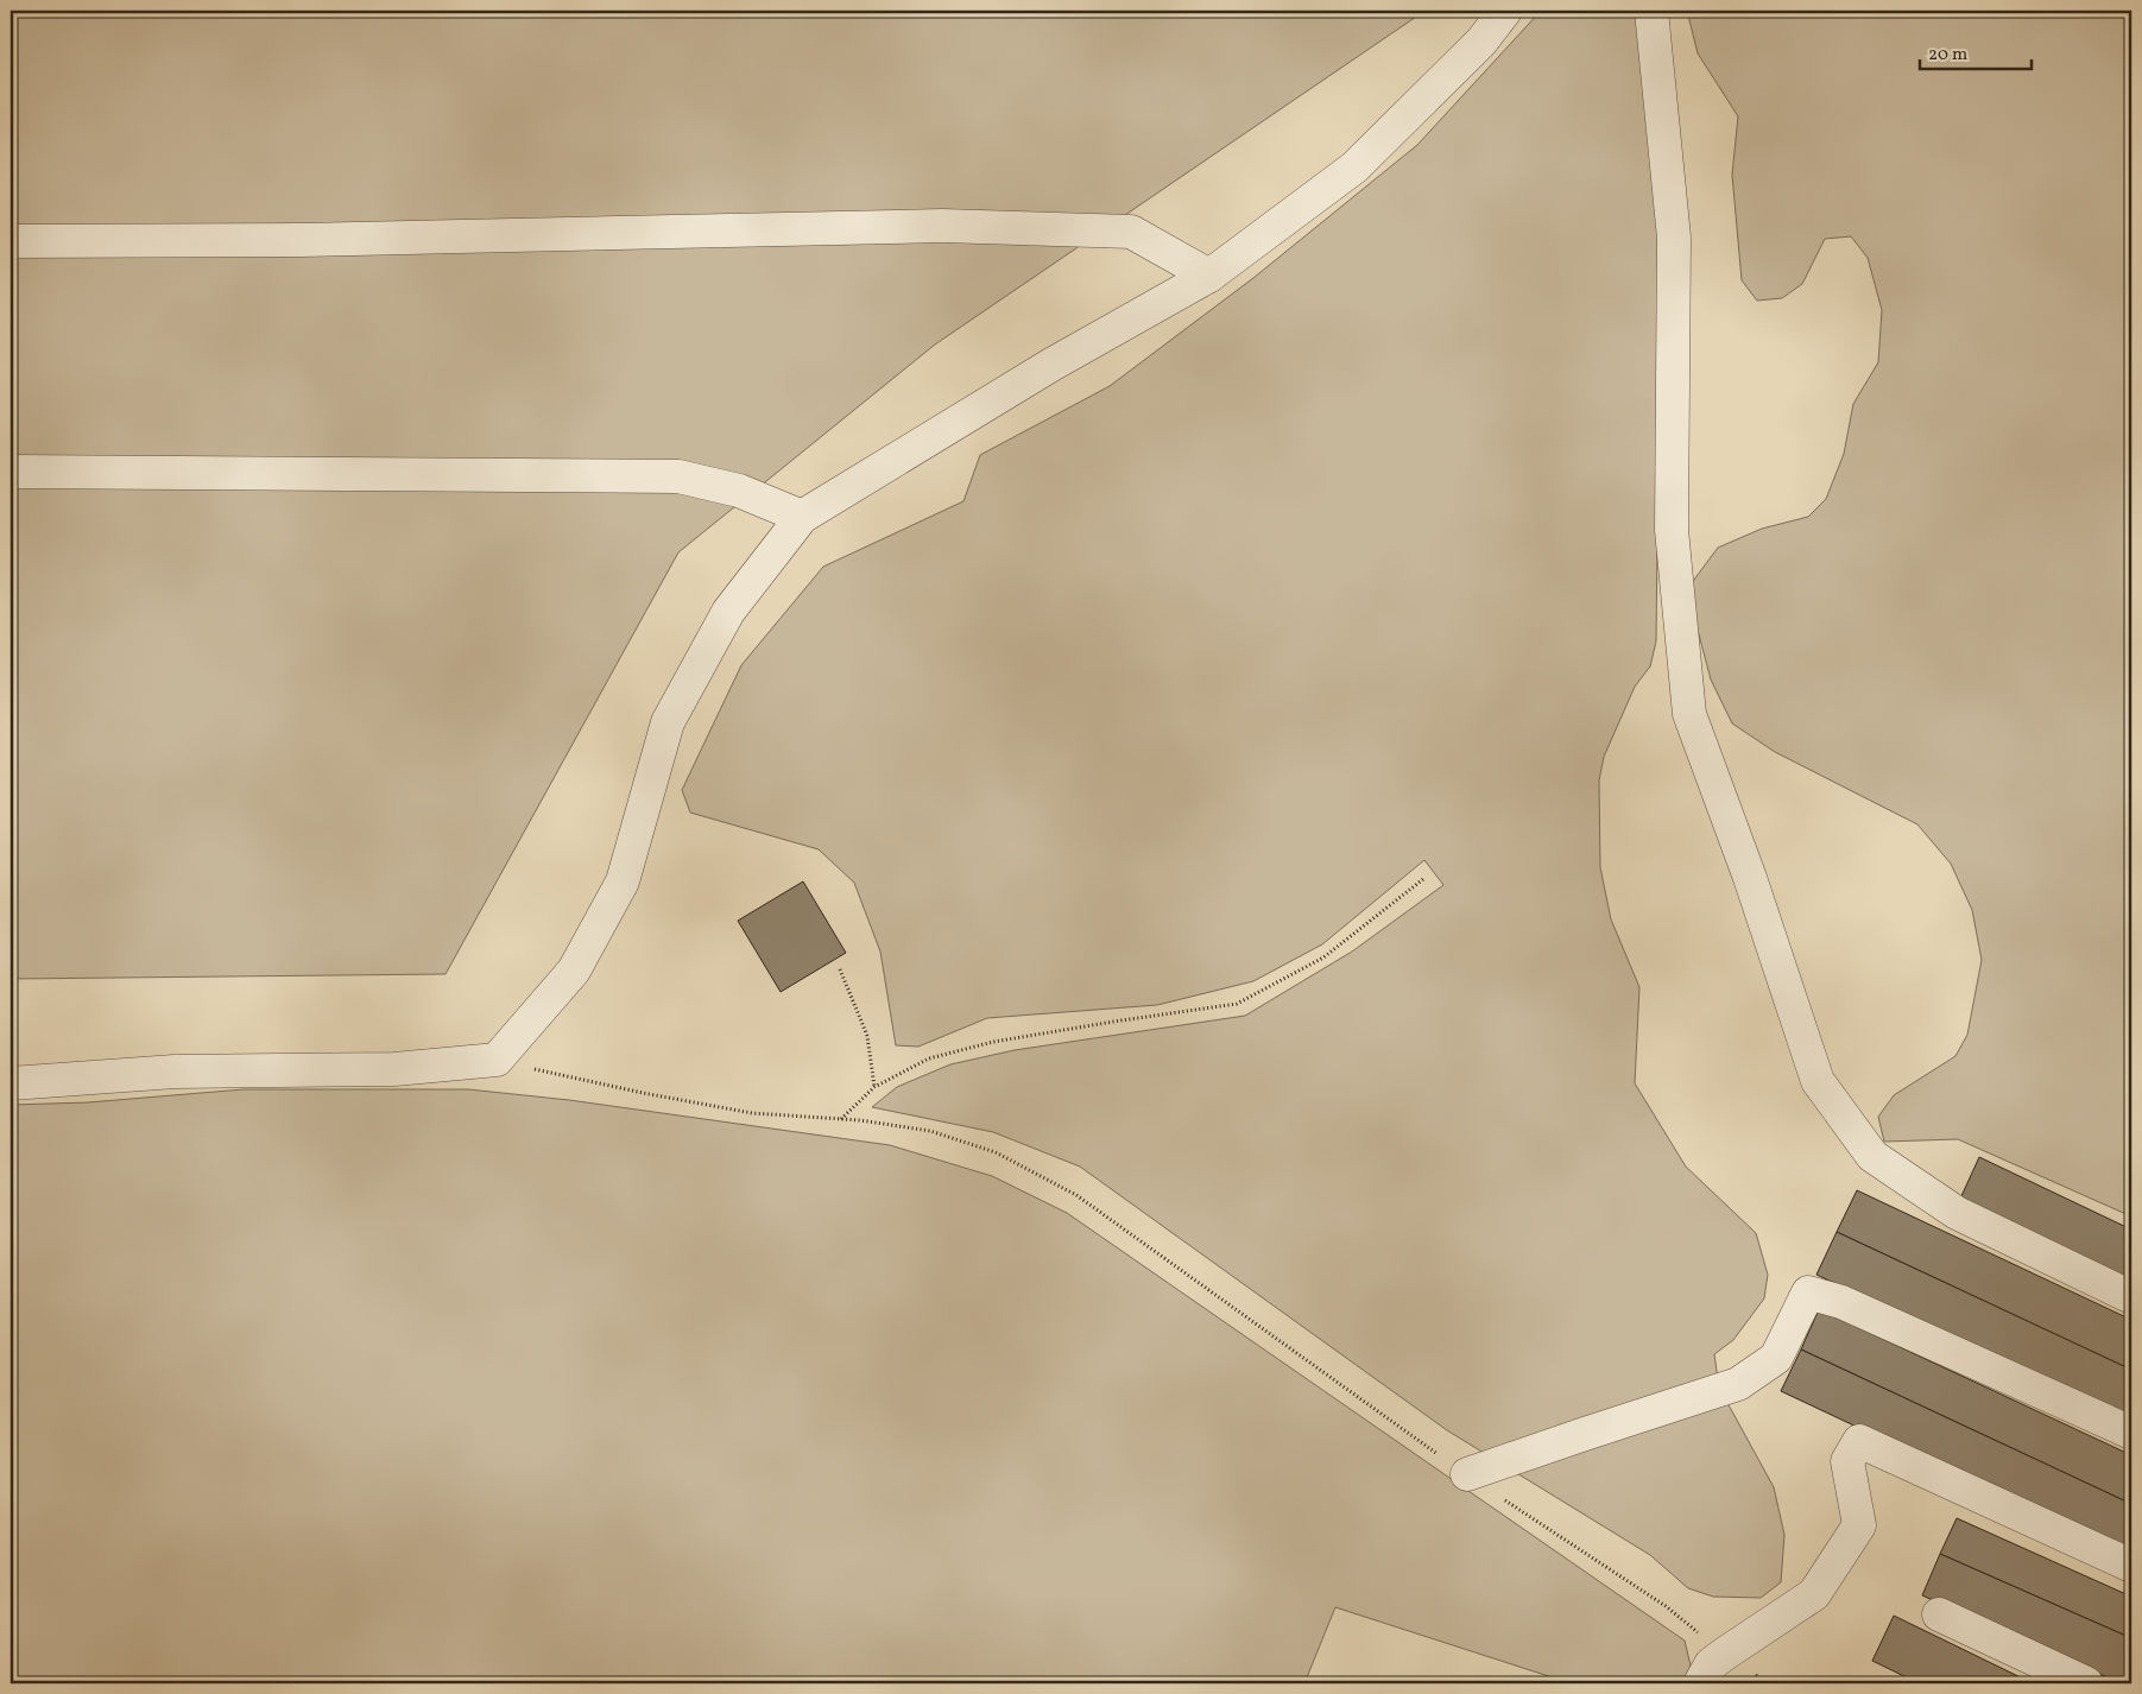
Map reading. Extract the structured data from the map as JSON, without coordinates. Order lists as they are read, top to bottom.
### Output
{
  "scale_bar": "20 m"
}
